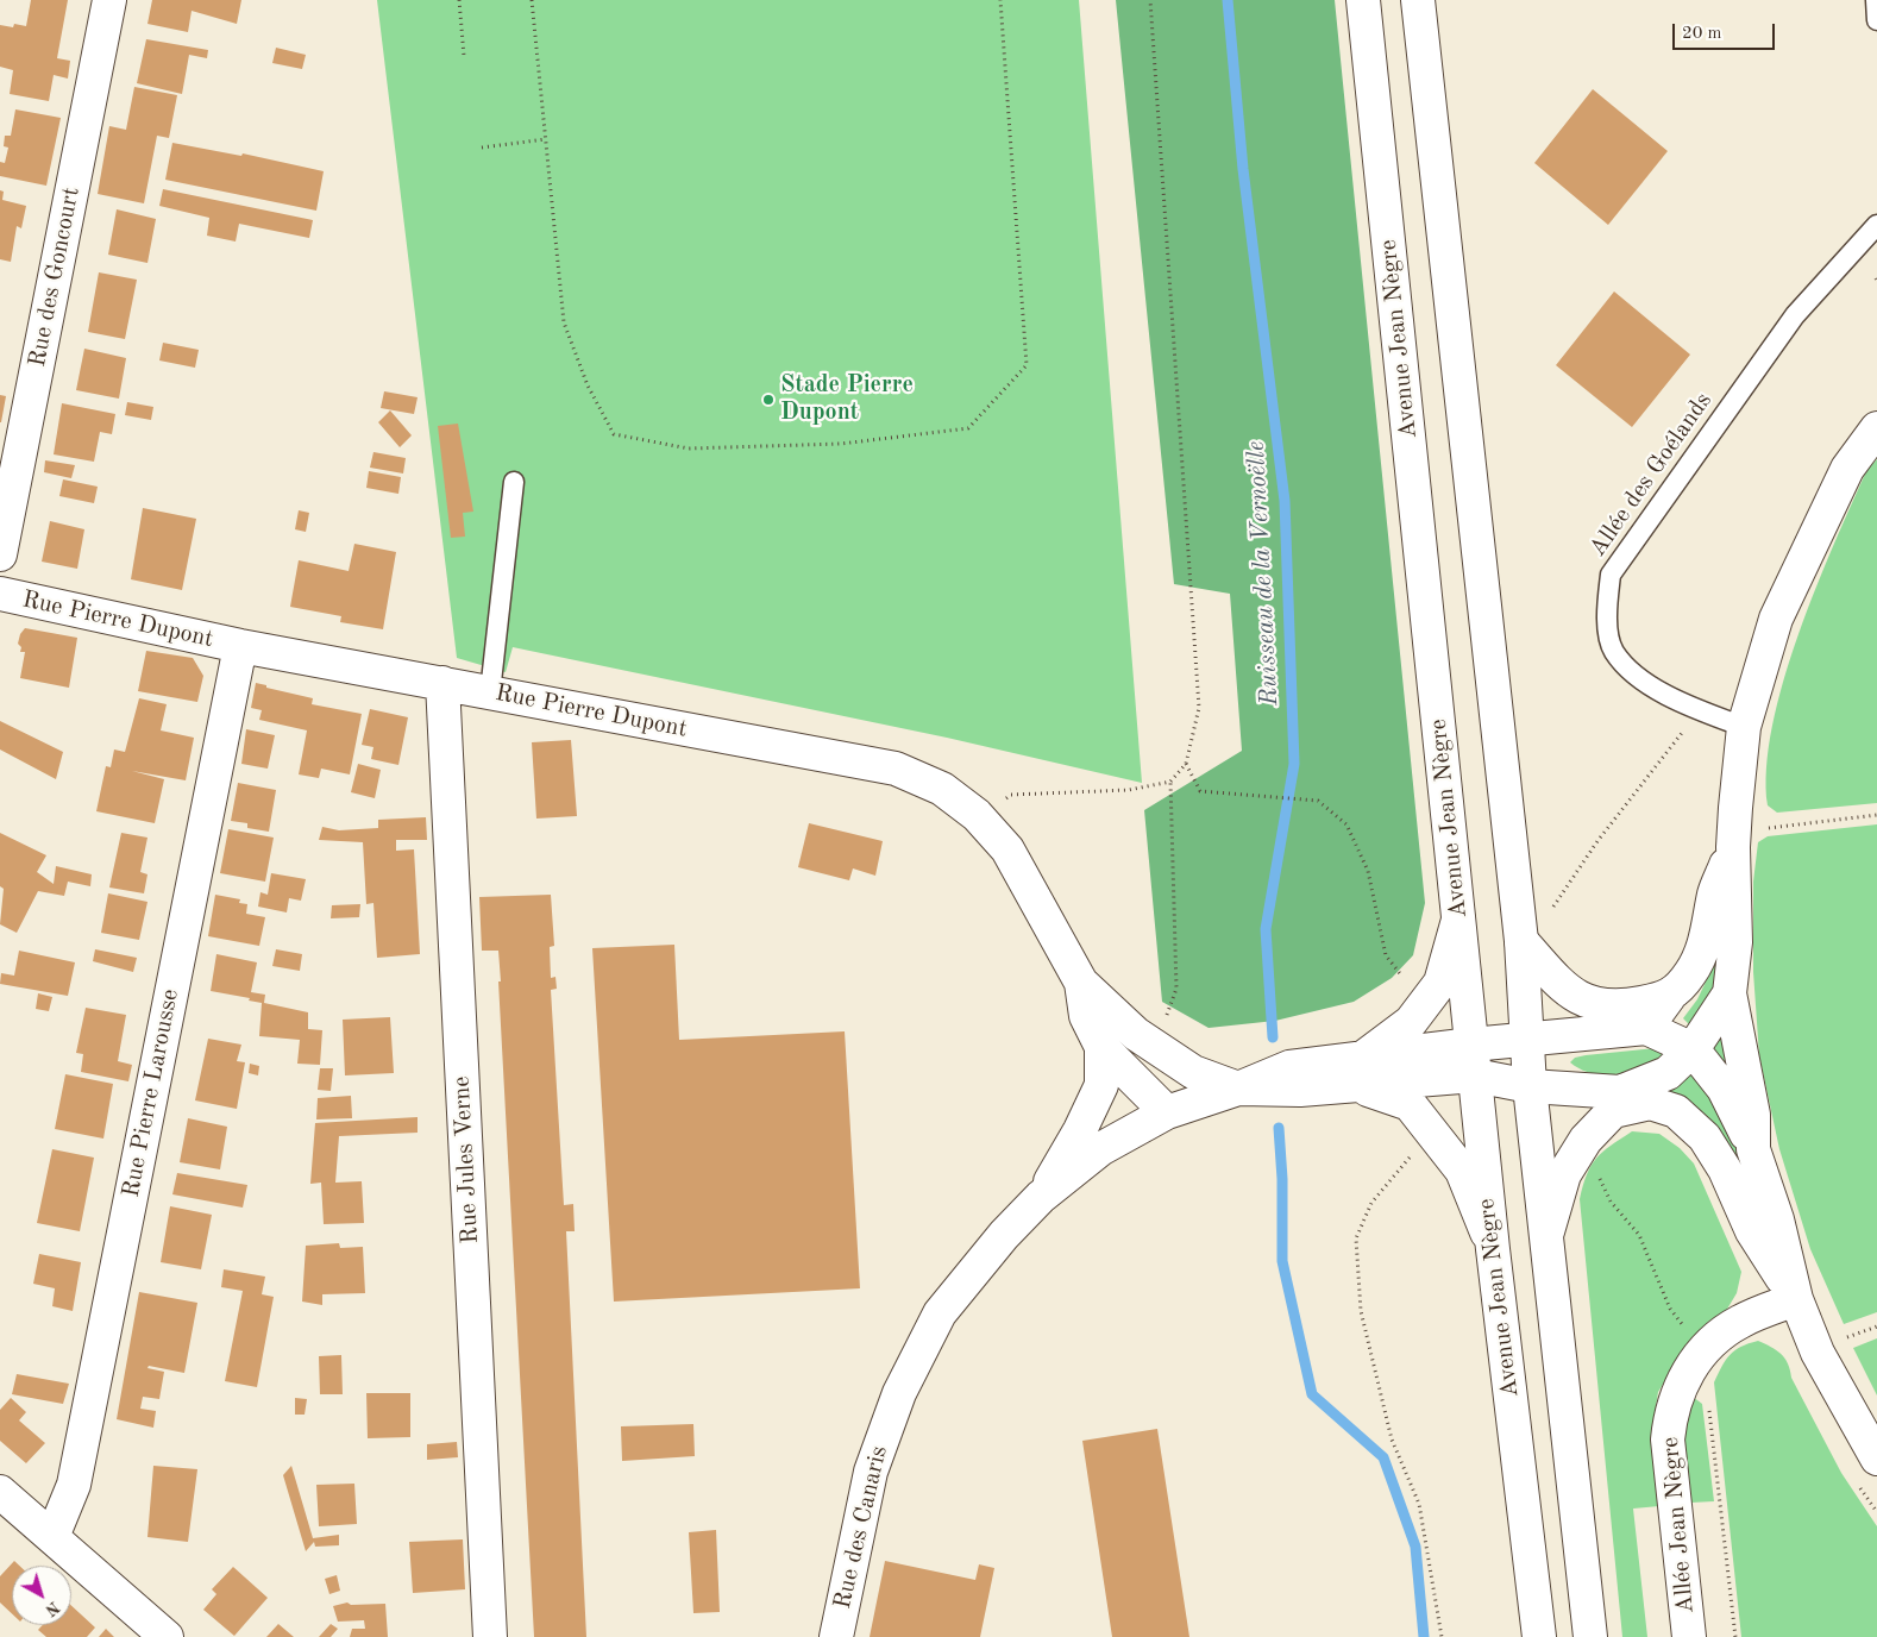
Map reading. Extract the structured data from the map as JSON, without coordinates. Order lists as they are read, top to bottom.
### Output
{
  "streets": {
    "street": [
      "Rue des Goncourt",
      "Avenue Jean Nègre",
      "Rue Pierre Dupont",
      "Rue Pierre Larousse",
      "Rue Jules Verne",
      "Allée Jean Nègre",
      "Rue des Canaris"
    ],
    "lane": ["Allée des Goélands"]
  },
  "crossings": [
    ["Avenue Jean Nègre", "Rue des Canaris"],
    ["Rue Pierre Dupont", "Rue Pierre Larousse"],
    ["Rue Pierre Dupont", "Rue Jules Verne"]
  ],
  "water": ["Ruisseau de la Vernoëlle"],
  "places": ["Stade Pierre Dupont"],
  "scale_bar": "20 m",
  "north": "bottom right"
}
